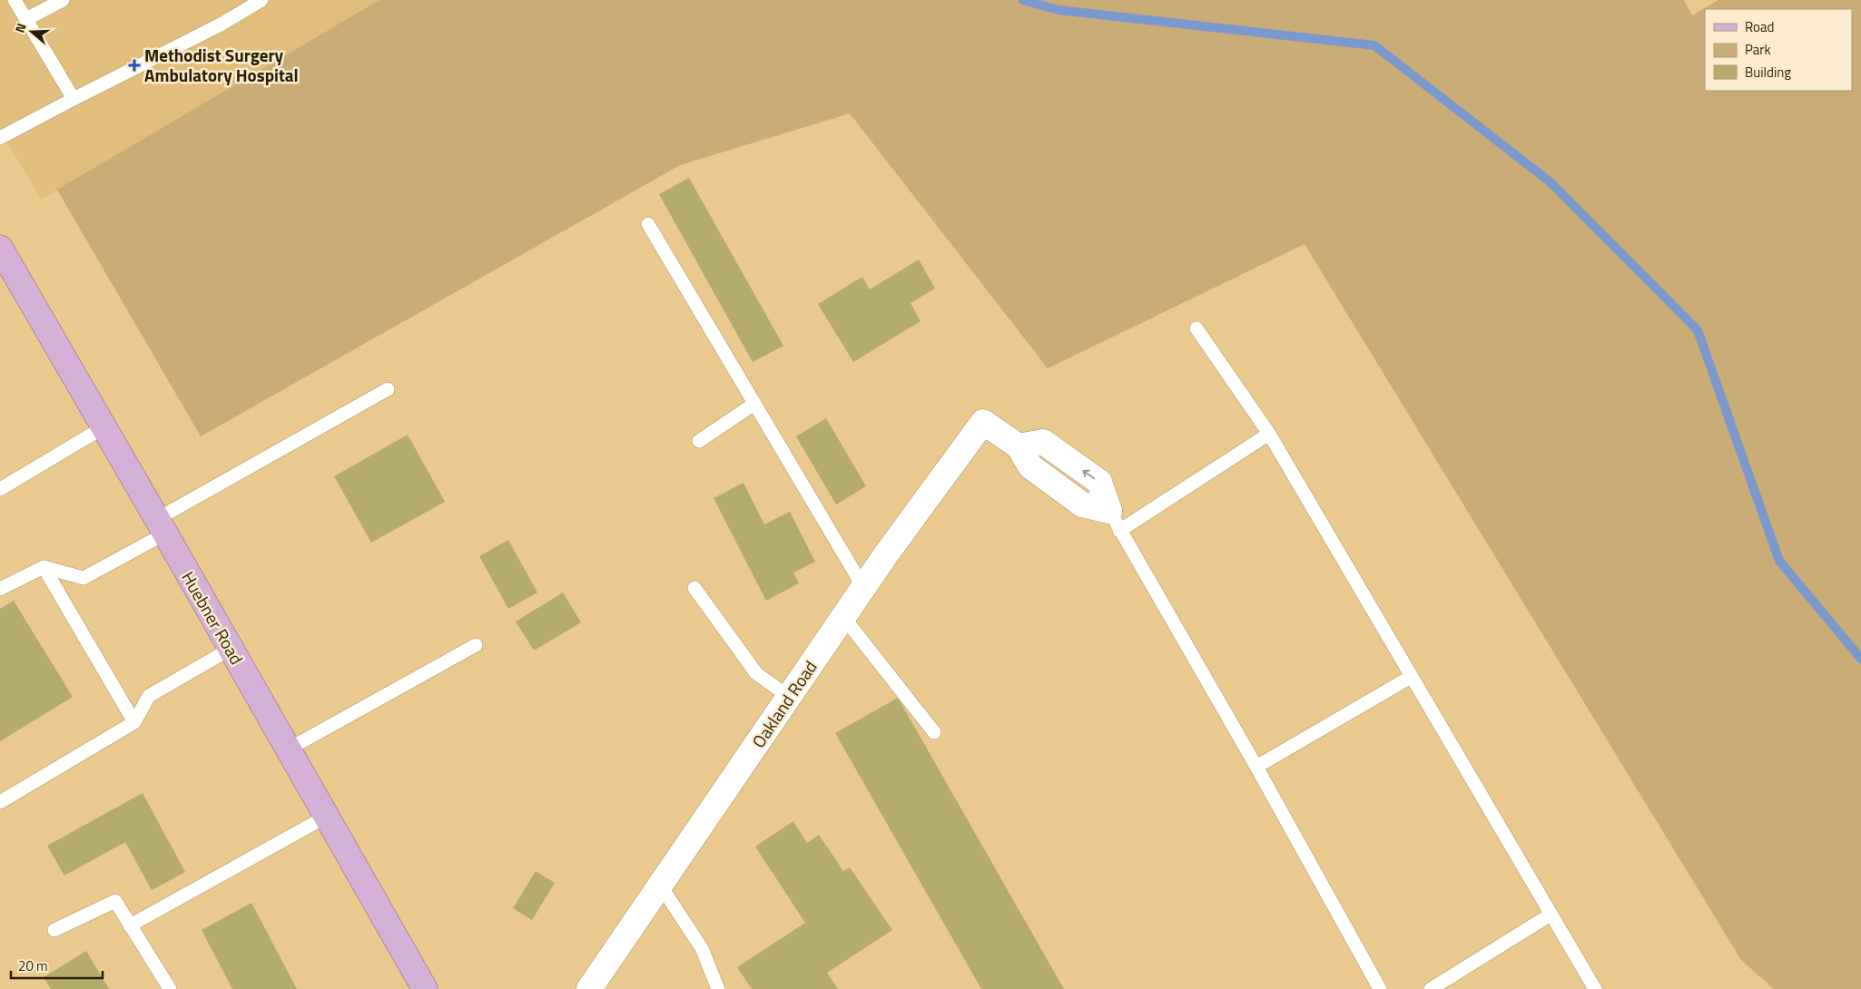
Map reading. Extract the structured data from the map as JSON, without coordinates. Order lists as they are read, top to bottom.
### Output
{
  "streets": {
    "main road": ["Huebner Road"],
    "street": ["Oakland Road"]
  },
  "places": {
    "health": ["Methodist Surgery Ambulatory Hospital"]
  },
  "legend": ["Road", "Park", "Building"],
  "scale_bar": "20 m",
  "north": "left"
}
